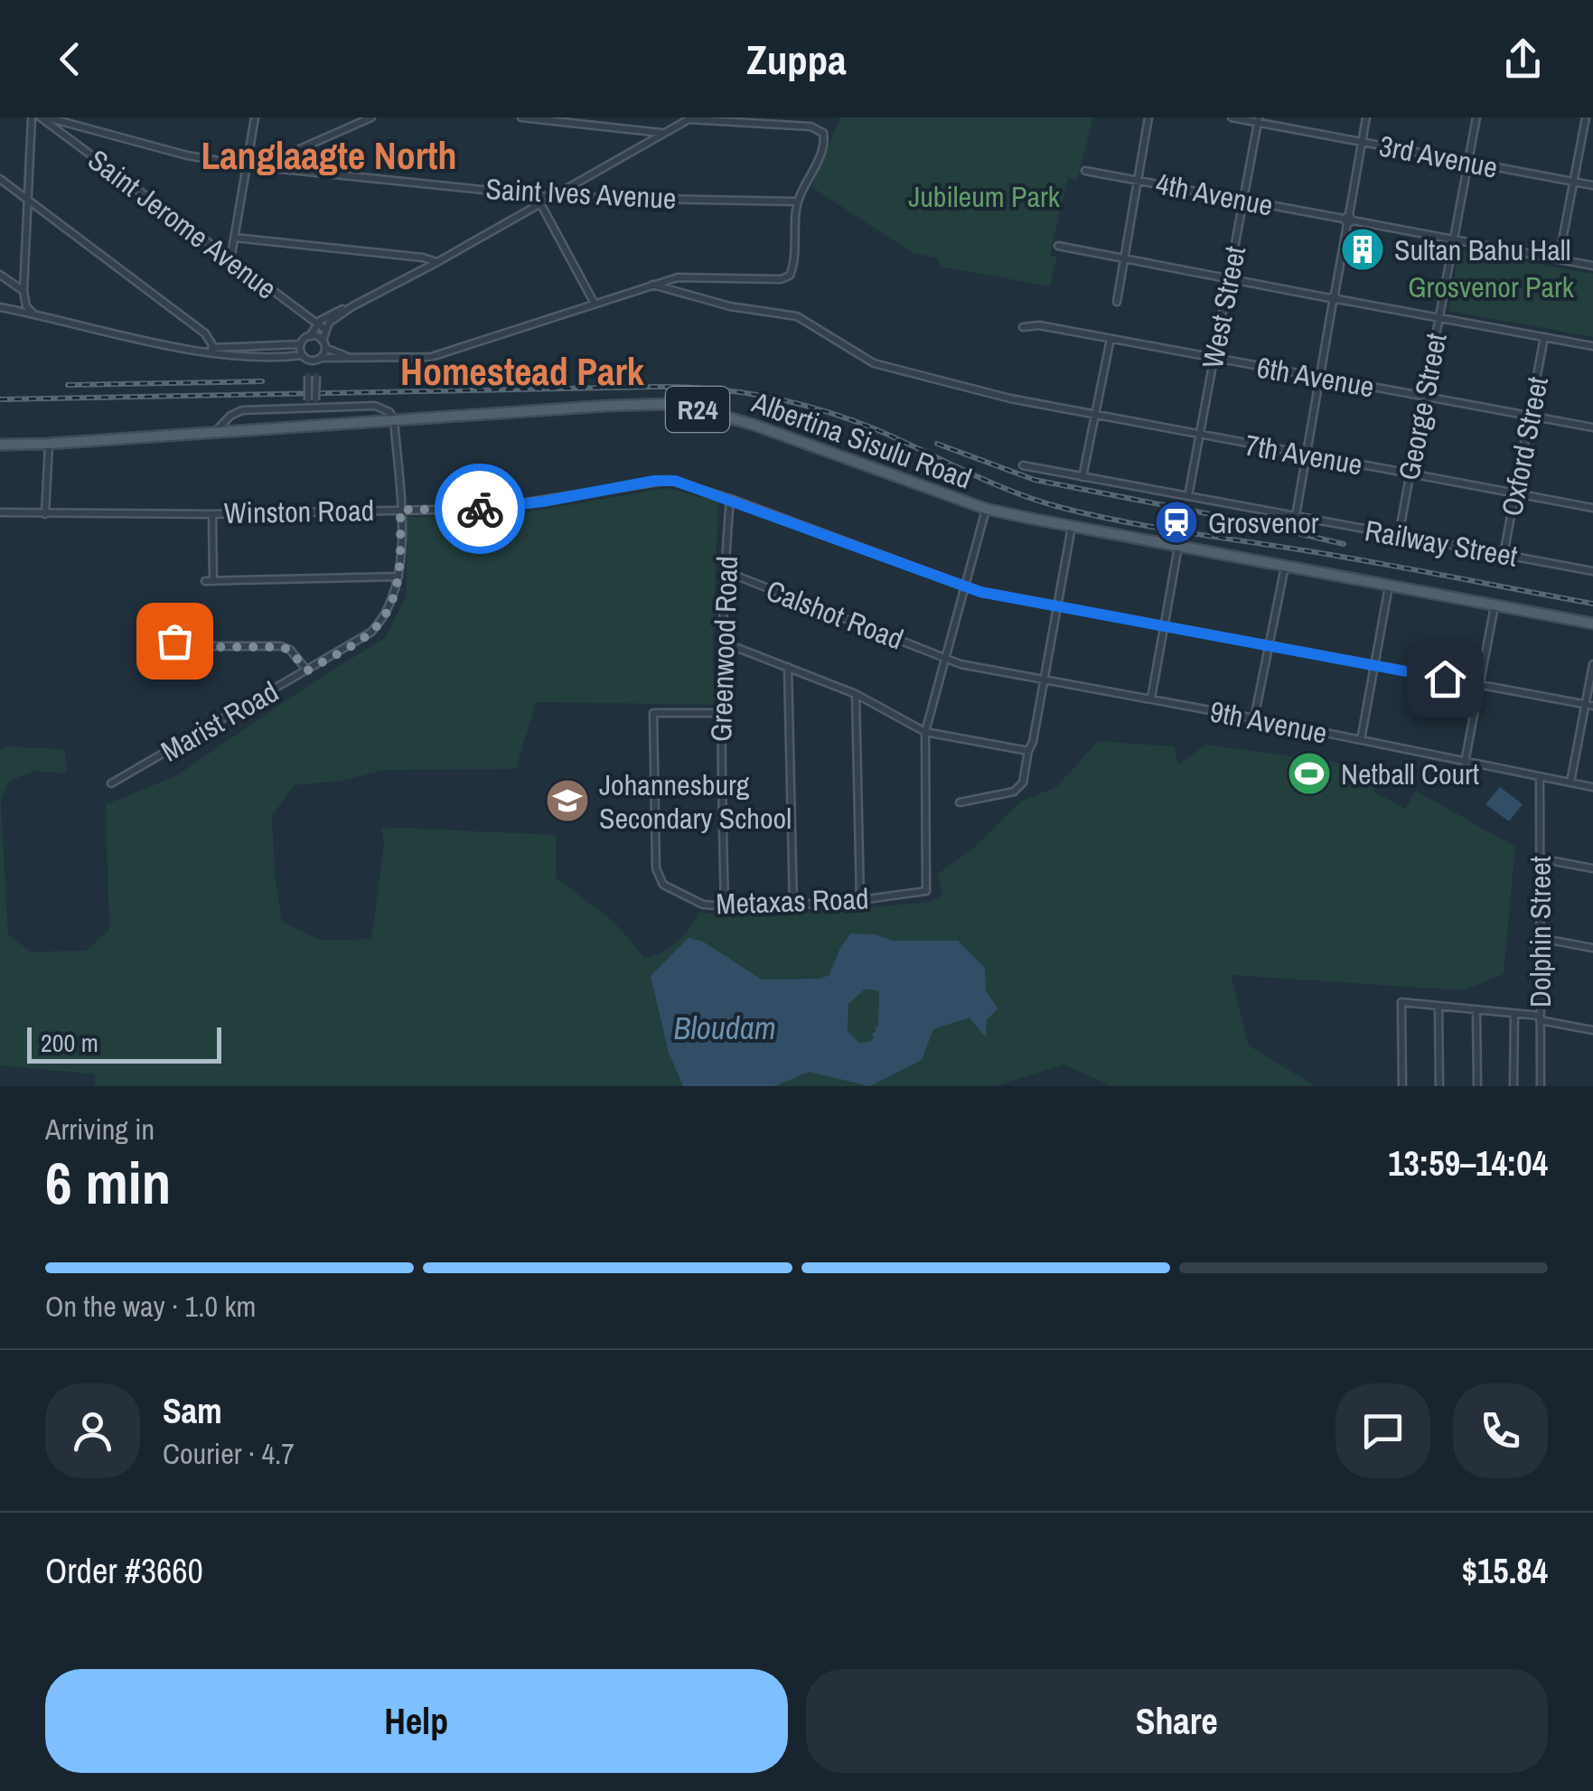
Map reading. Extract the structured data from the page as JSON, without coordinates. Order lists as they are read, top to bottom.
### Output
{
  "streets": {
    "main road": ["R24", "Albertina Sisulu Road"],
    "street": [
      "3rd Avenue",
      "Saint Ives Avenue",
      "4th Avenue",
      "Saint Jerome Avenue",
      "West Street",
      "6th Avenue",
      "George Street",
      "Oxford Street",
      "7th Avenue",
      "Winston Road",
      "Railway Street",
      "Calshot Road",
      "Greenwood Road",
      "Marist Road",
      "9th Avenue",
      "Metaxas Road",
      "Dolphin Street"
    ]
  },
  "crossings": [
    ["3rd Avenue", "West Street"],
    ["3rd Avenue", "George Street"],
    ["Saint Ives Avenue", "Saint Jerome Avenue"],
    ["4th Avenue", "West Street"],
    ["4th Avenue", "George Street"],
    ["West Street", "6th Avenue"],
    ["West Street", "7th Avenue"],
    ["West Street", "Railway Street"],
    ["6th Avenue", "George Street"],
    ["6th Avenue", "Oxford Street"],
    ["George Street", "7th Avenue"],
    ["George Street", "Railway Street"],
    ["Albertina Sisulu Road", "Marist Road"],
    ["Oxford Street", "7th Avenue"],
    ["Oxford Street", "Railway Street"],
    ["Winston Road", "Greenwood Road"],
    ["Winston Road", "Marist Road"],
    ["Calshot Road", "Greenwood Road"],
    ["Calshot Road", "9th Avenue"],
    ["Greenwood Road", "Metaxas Road"],
    ["9th Avenue", "Dolphin Street"]
  ],
  "districts": ["Langlaagte North", "Homestead Park"],
  "water": ["Bloudam"],
  "parks": ["Jubileum Park", "Grosvenor Park"],
  "places": {
    "building": ["Sultan Bahu Hall"],
    "station": ["Grosvenor"],
    "sports": ["Netball Court"],
    "school or university": ["Johannesburg Secondary School"]
  },
  "scale_bar": "200 m",
  "page": {
    "header": "Zuppa",
    "scale": "200 m",
    "heading": ["6 min", "Arriving in", "13:59–14:04"],
    "panel": [
      "Sam",
      "Courier · 4.7",
      "Order #3660",
      "$15.84"
    ],
    "bar": "On the way · 1.0 km",
    "buttons": ["Help", "Share"]
  }
}
